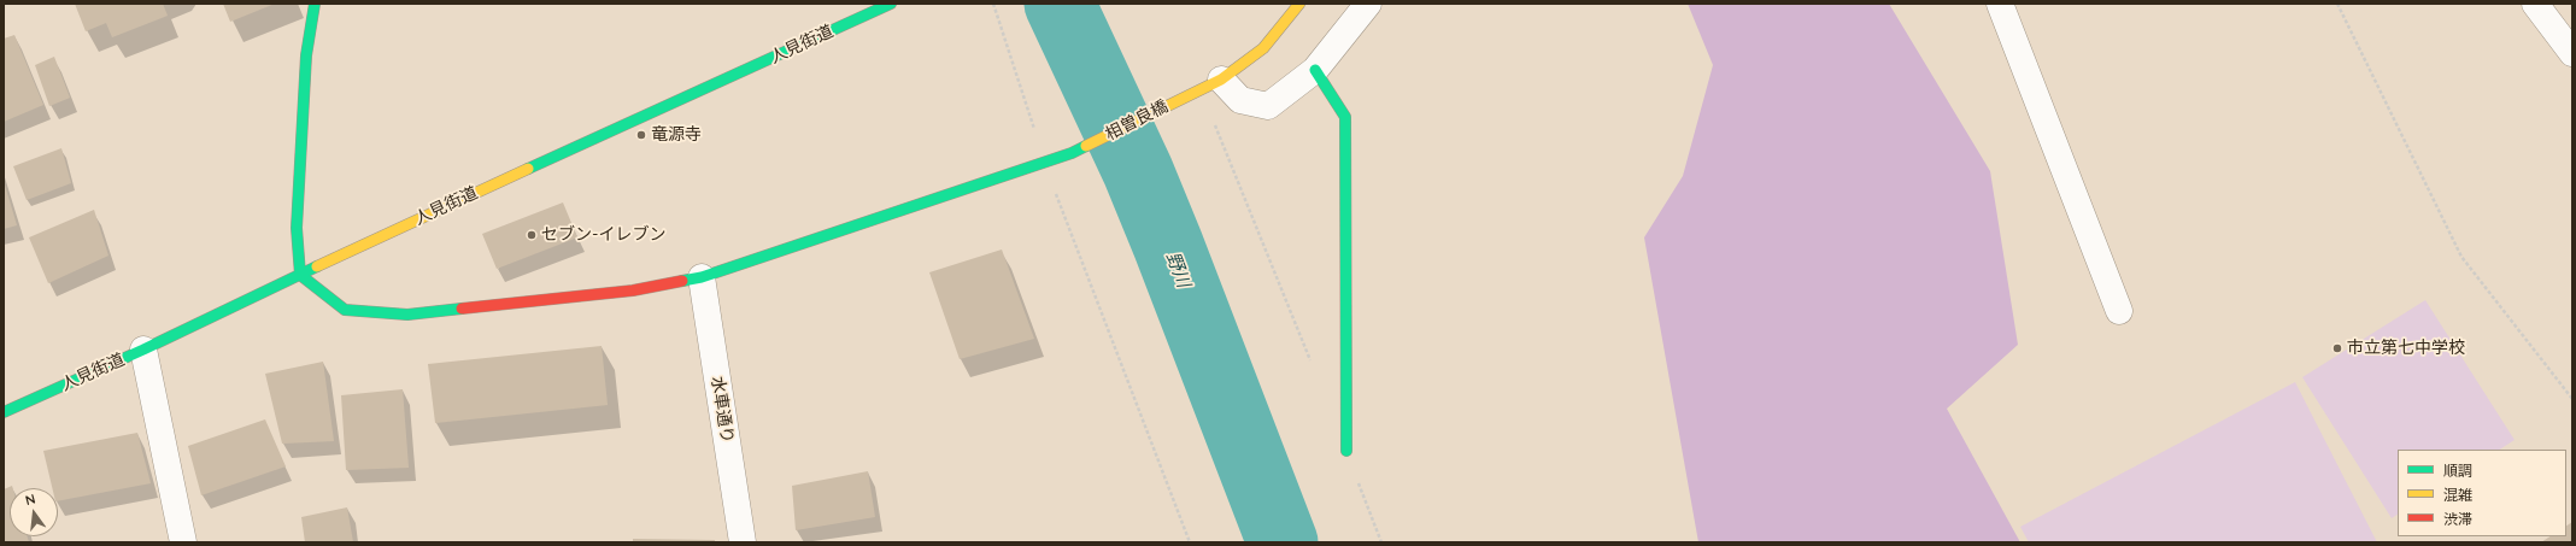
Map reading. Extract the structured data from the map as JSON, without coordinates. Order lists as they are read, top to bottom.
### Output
{
  "streets": {
    "street": ["人見街道", "相曽良橋", "水車通り"]
  },
  "crossings": [
    ["人見街道", "相曽良橋"],
    ["相曽良橋", "水車通り"]
  ],
  "water": ["野川"],
  "places": ["竜源寺", "セブン-イレブン", "市立第七中学校"],
  "legend": ["順調", "混雑", "渋滞"],
  "north": "top"
}
